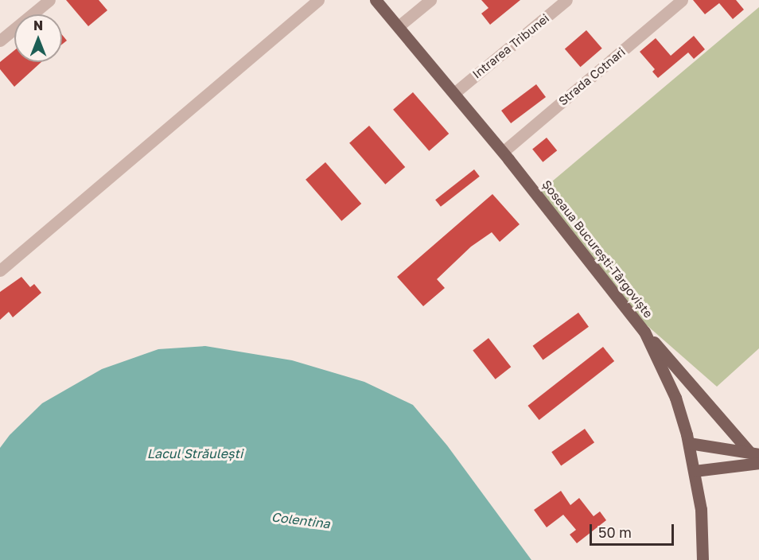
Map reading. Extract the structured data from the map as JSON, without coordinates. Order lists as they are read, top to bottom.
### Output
{
  "streets": {
    "main road": ["Șoseaua București-Târgoviște"],
    "street": ["Intrarea Tribunei", "Strada Cotnari"]
  },
  "crossings": [
    ["Intrarea Tribunei", "Șoseaua București-Târgoviște"],
    ["Strada Cotnari", "Șoseaua București-Târgoviște"]
  ],
  "water": ["Lacul Străulești", "Colentina"],
  "scale_bar": "50 m",
  "north": "top"
}
